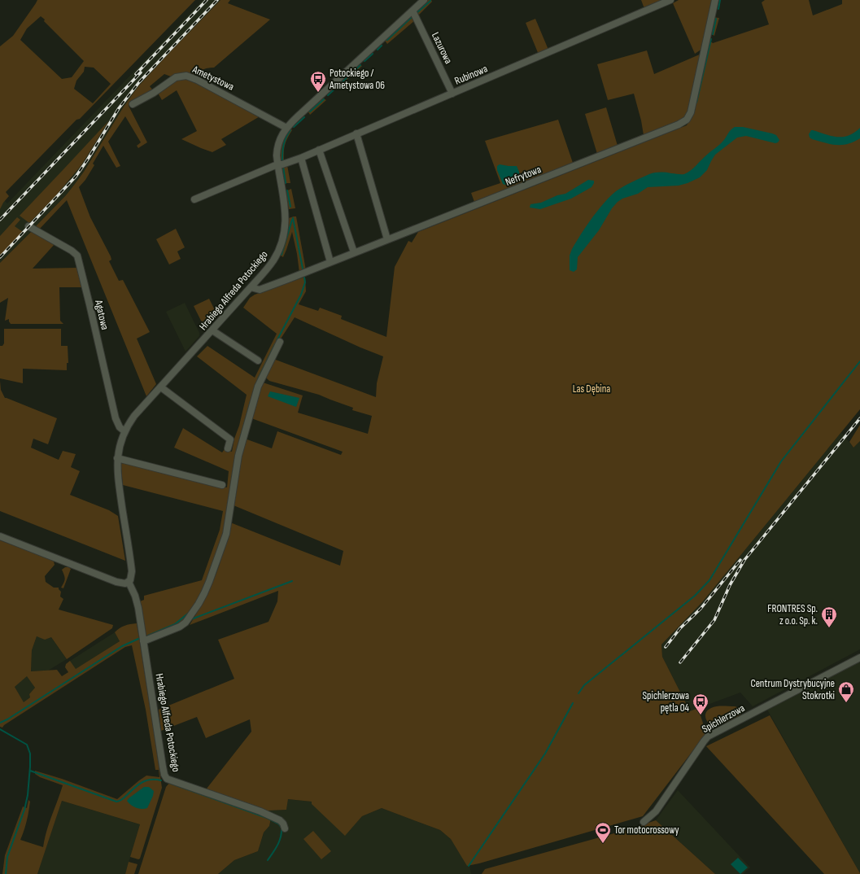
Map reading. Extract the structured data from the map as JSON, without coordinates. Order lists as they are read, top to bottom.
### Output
{
  "streets": {
    "street": [
      "Lazurowa",
      "Rubinowa",
      "Ametystowa",
      "Nefrytowa",
      "Hrabiego Alfreda Potockiego",
      "Agatowa",
      "Spichlerzowa"
    ]
  },
  "crossings": [
    ["Lazurowa", "Rubinowa"],
    ["Lazurowa", "Hrabiego Alfreda Potockiego"],
    ["Rubinowa", "Hrabiego Alfreda Potockiego"],
    ["Ametystowa", "Hrabiego Alfreda Potockiego"],
    ["Nefrytowa", "Hrabiego Alfreda Potockiego"],
    ["Hrabiego Alfreda Potockiego", "Agatowa"]
  ],
  "parks": ["Las Dębina"],
  "places": {
    "bus stop": ["Potockiego / Ametystowa 06", "Spichlerzowa pętla 04"],
    "building": ["FRONTRES Sp. z o.o. Sp. k."],
    "shop": ["Centrum Dystrybucyjne Stokrotki"],
    "sports": ["Tor motocrossowy"]
  }
}
